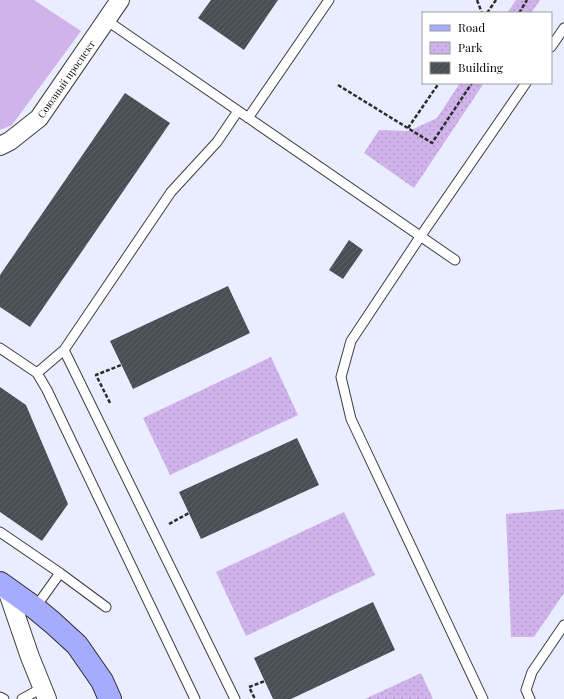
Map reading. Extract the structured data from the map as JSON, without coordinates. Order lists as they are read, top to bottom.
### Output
{
  "streets": {
    "street": ["Союзный проспект"]
  },
  "legend": ["Road", "Park", "Building"]
}
